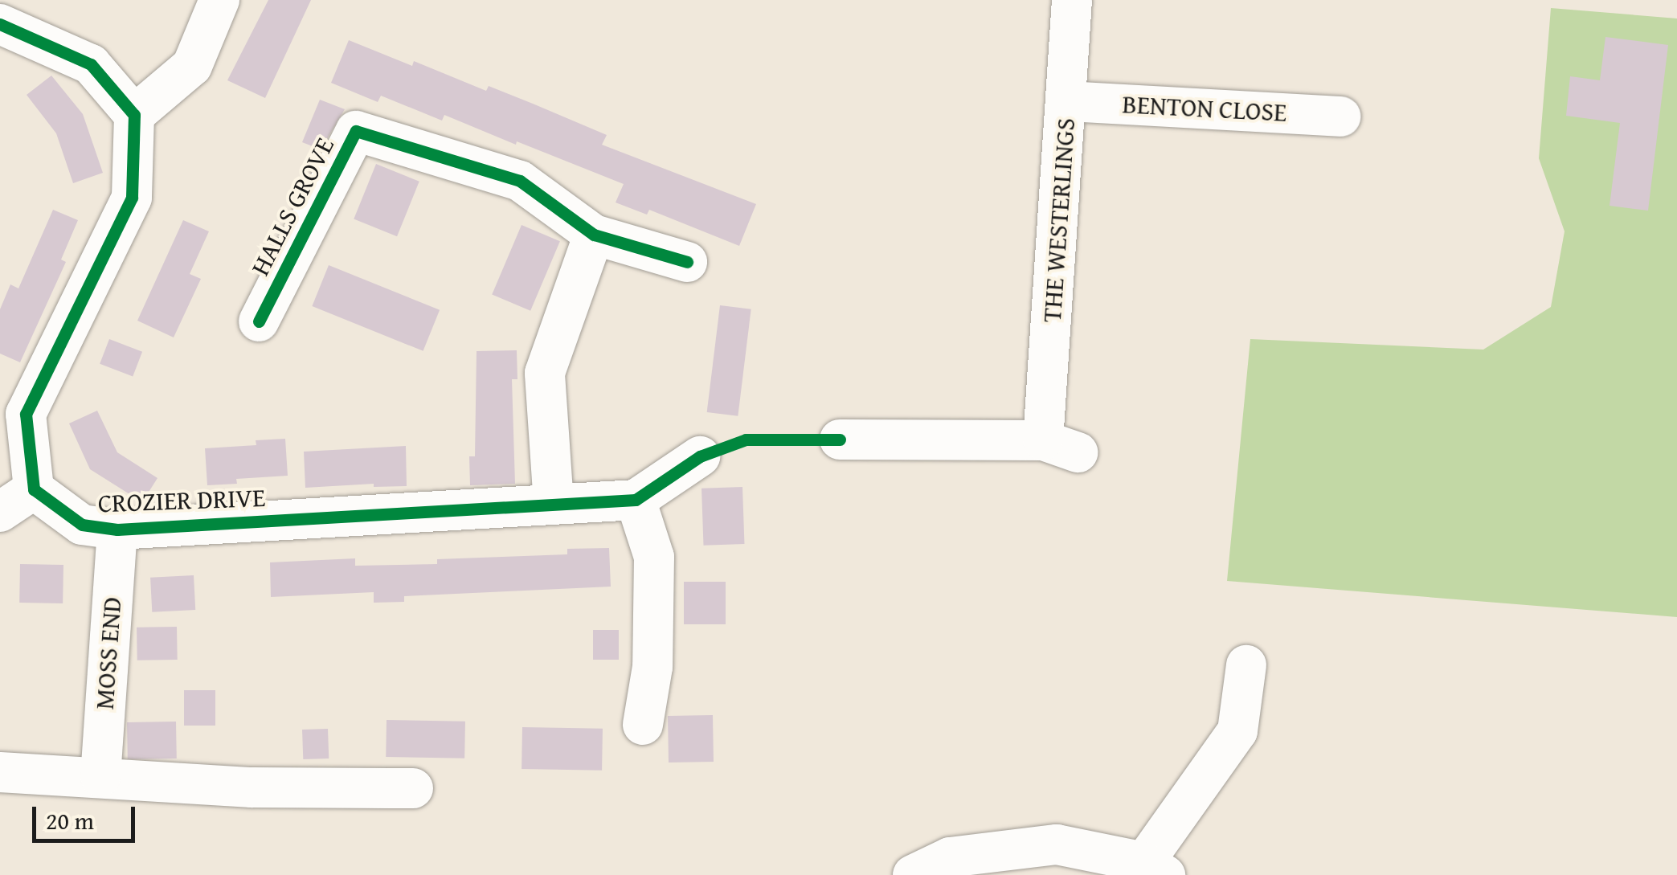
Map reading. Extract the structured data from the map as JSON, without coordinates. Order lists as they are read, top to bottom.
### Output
{
  "streets": {
    "street": [
      "BENTON CLOSE",
      "HALLS GROVE",
      "THE WESTERLINGS",
      "CROZIER DRIVE",
      "MOSS END"
    ]
  },
  "crossings": [
    ["BENTON CLOSE", "THE WESTERLINGS"],
    ["CROZIER DRIVE", "MOSS END"]
  ],
  "scale_bar": "20 m"
}
